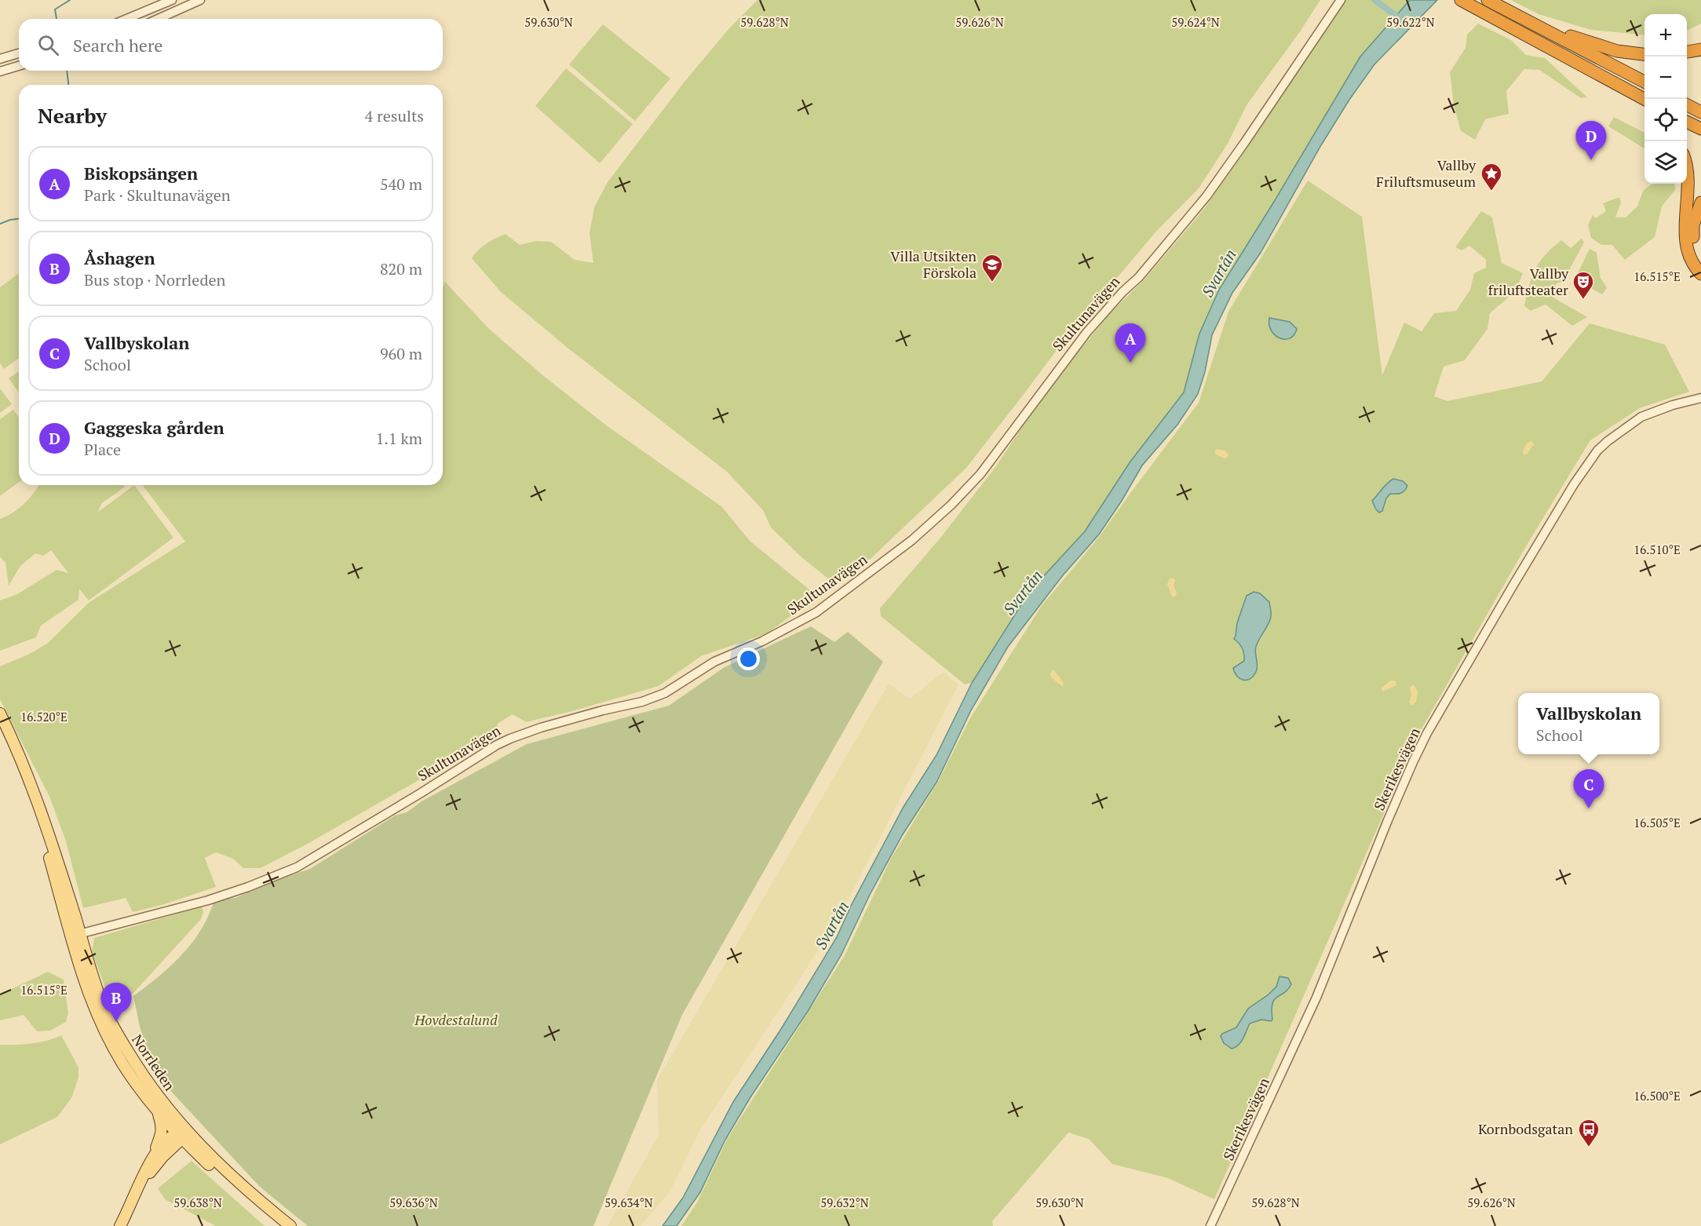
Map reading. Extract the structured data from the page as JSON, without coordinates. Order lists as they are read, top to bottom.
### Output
{
  "streets": {
    "main road": ["Norrleden"],
    "street": ["Skultunavägen", "Skerikesvägen"]
  },
  "crossings": [
    ["Skultunavägen", "Norrleden"]
  ],
  "water": ["Svartån"],
  "parks": ["Hovdestalund"],
  "places": {
    "place": ["Vallby Friluftsmuseum"],
    "school or university": ["Villa Utsikten Förskola"],
    "theatre": ["Vallby friluftsteater"],
    "bus stop": ["Kornbodsgatan"]
  },
  "page": {
    "map_buttons": ["+", "−"],
    "search": "Search here",
    "heading": ["Nearby", "4 results"],
    "pins": [
      "D",
      "A",
      "C",
      "B"
    ],
    "list": [
      {
        "mark": "A",
        "name": "Biskopsängen",
        "note": "Park · Skultunavägen",
        "value": "540 m"
      },
      {
        "mark": "B",
        "name": "Åshagen",
        "note": "Bus stop · Norrleden",
        "value": "820 m"
      },
      {
        "mark": "C",
        "name": "Vallbyskolan",
        "note": "School",
        "value": "960 m"
      },
      {
        "mark": "D",
        "name": "Gaggeska gården",
        "note": "Place",
        "value": "1.1 km"
      }
    ],
    "popup": ["Vallbyskolan", "School"]
  },
  "coordinates": [
    "59.630°N",
    "59.628°N",
    "59.626°N",
    "59.624°N",
    "59.622°N",
    "16.515°E",
    "16.510°E",
    "16.520°E",
    "16.505°E",
    "16.500°E",
    "59.638°N",
    "59.636°N",
    "59.634°N",
    "59.632°N"
  ]
}
